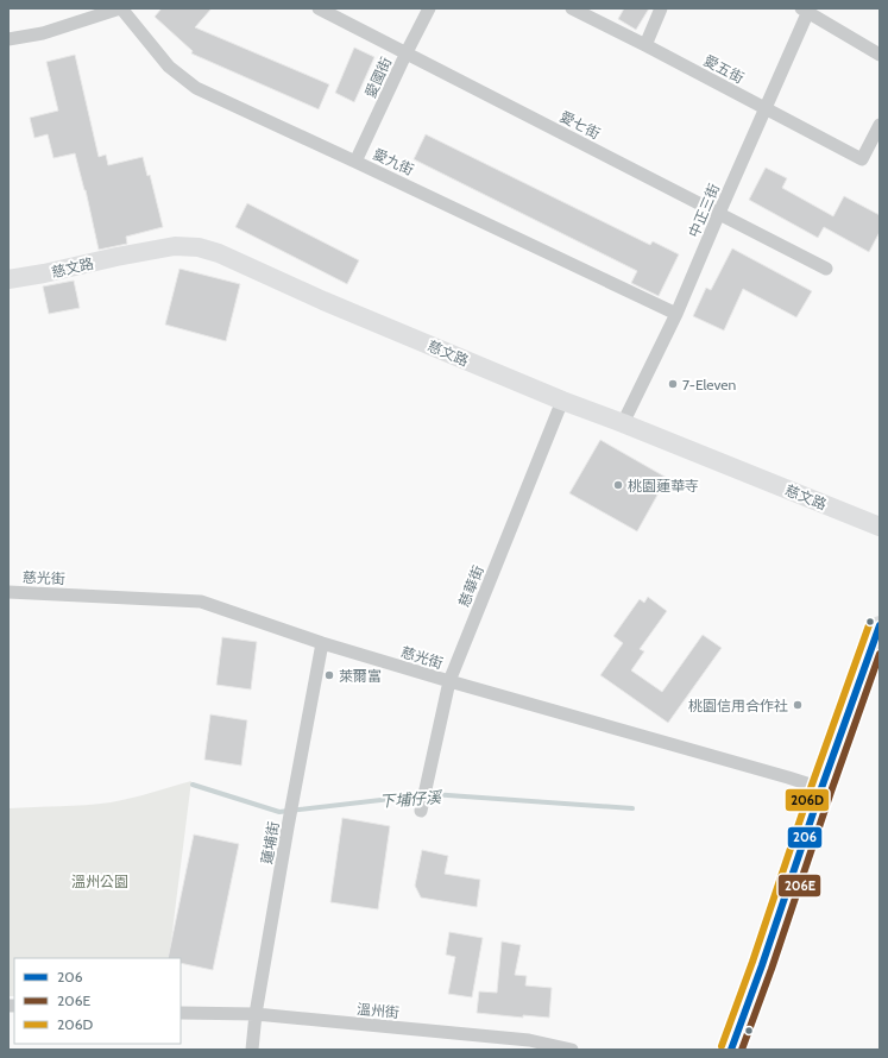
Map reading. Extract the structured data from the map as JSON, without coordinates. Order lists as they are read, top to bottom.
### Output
{
  "streets": {
    "street": [
      "愛五街",
      "愛國街",
      "愛七街",
      "愛九街",
      "中正三街",
      "慈文路",
      "慈光街",
      "慈華街",
      "蓮埔街",
      "溫州街"
    ]
  },
  "crossings": [
    ["愛五街", "中正三街"],
    ["愛國街", "愛七街"],
    ["愛國街", "愛九街"],
    ["愛七街", "中正三街"],
    ["愛九街", "中正三街"],
    ["中正三街", "慈文路"],
    ["慈文路", "慈華街"],
    ["慈光街", "慈華街"],
    ["慈光街", "蓮埔街"],
    ["蓮埔街", "溫州街"]
  ],
  "water": ["下埔仔溪"],
  "parks": ["溫州公園"],
  "places": [
    "7-Eleven",
    "桃園蓮華寺",
    "萊爾富",
    "桃園信用合作社"
  ],
  "lines": ["transit line 206D", "transit line 206", "transit line 206E"],
  "legend": ["206", "206E", "206D"]
}
